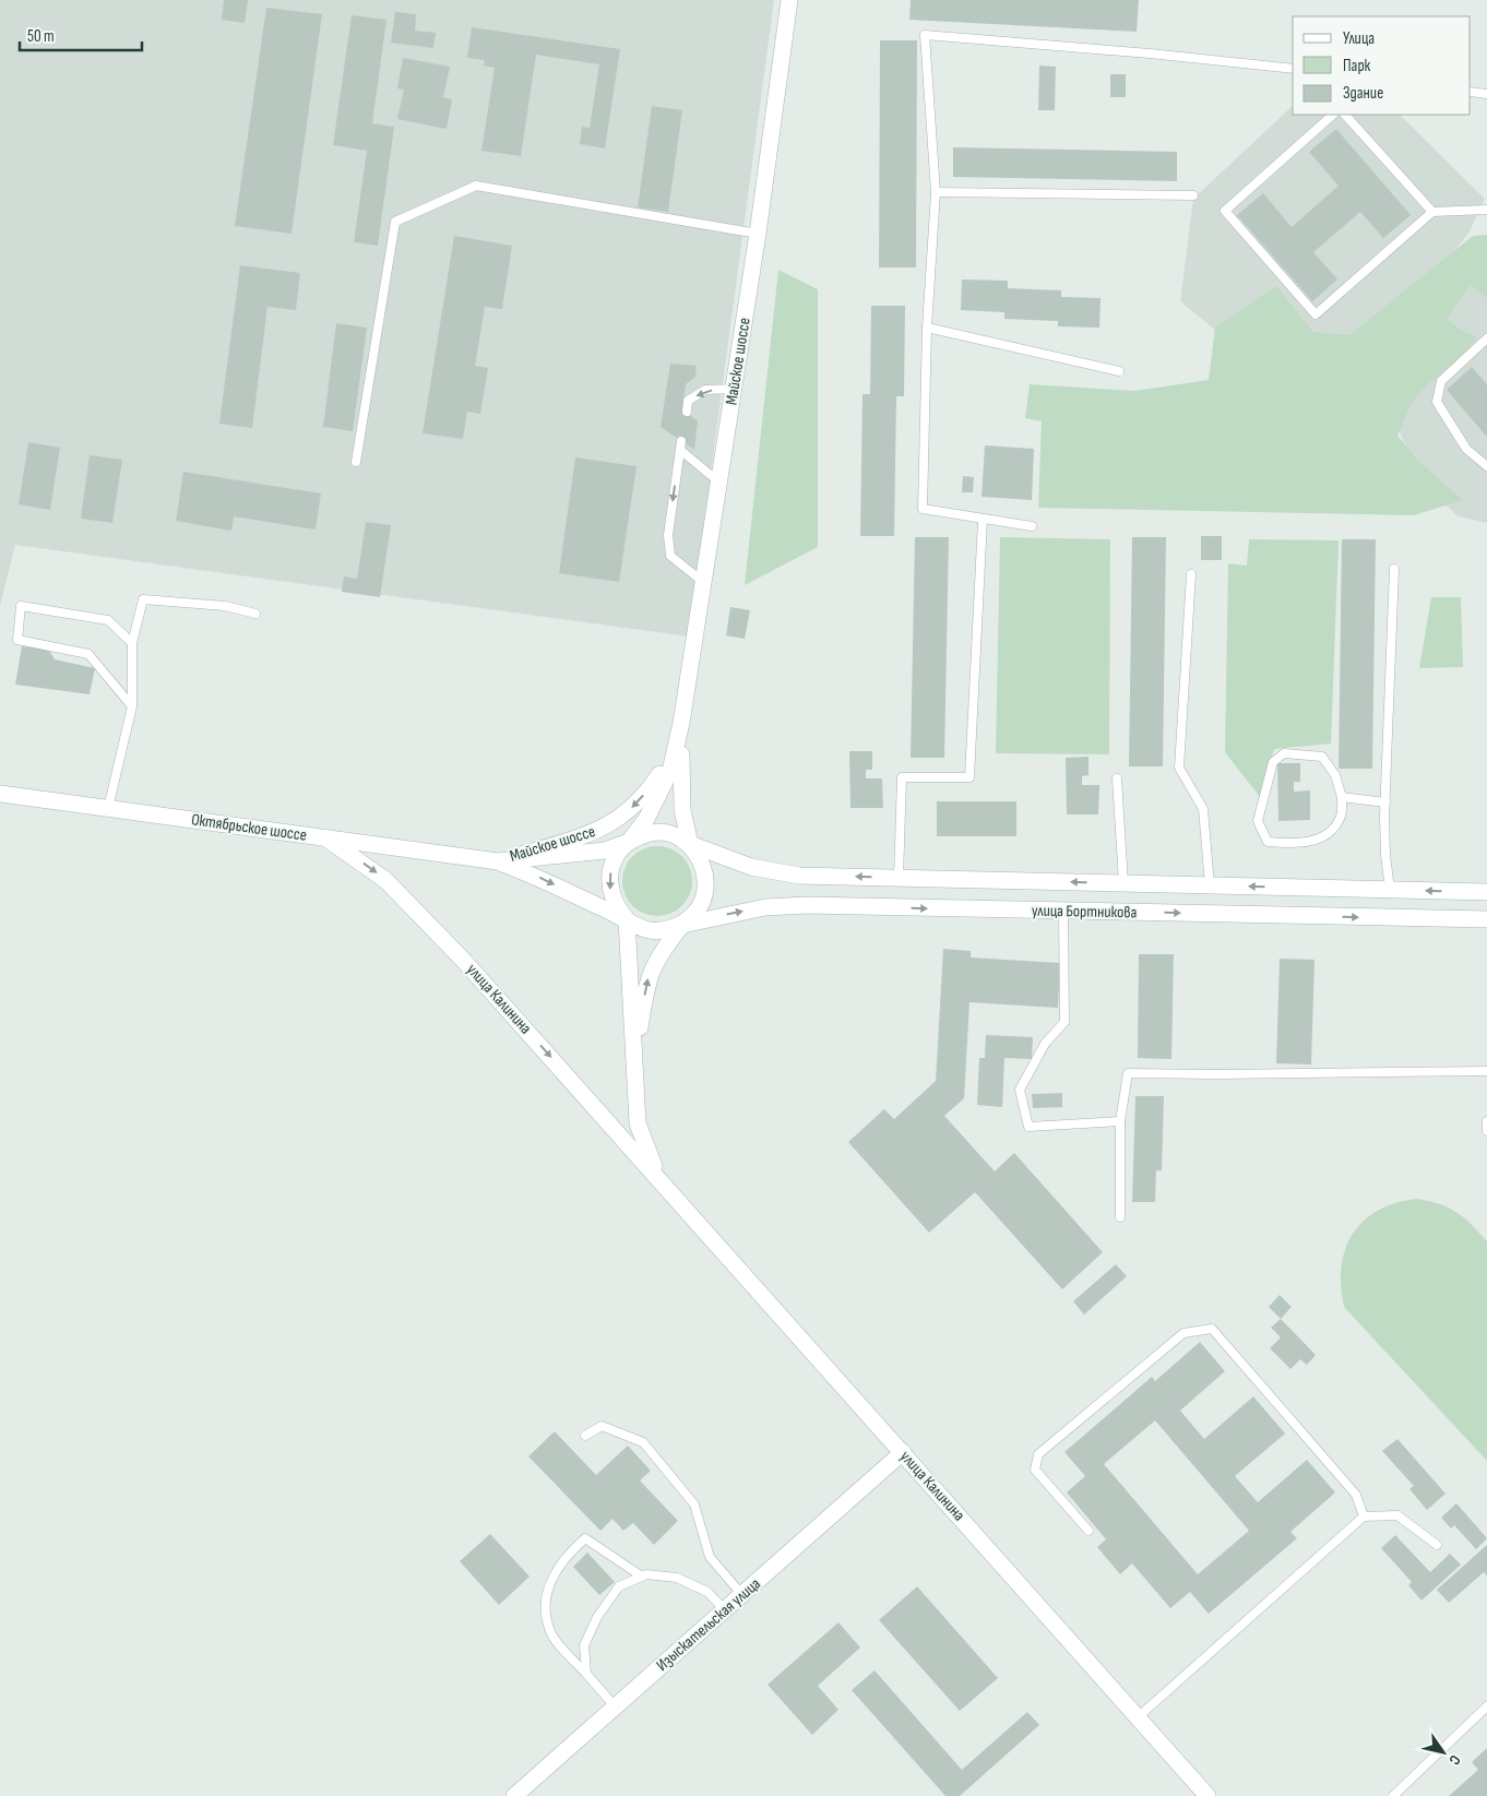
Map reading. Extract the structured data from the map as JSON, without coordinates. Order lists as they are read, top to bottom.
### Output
{
  "streets": {
    "street": [
      "Майское шоссе",
      "Октябрьское шоссе",
      "улица Бортникова",
      "улица Калинина",
      "Изыскательская улица"
    ]
  },
  "crossings": [
    ["Майское шоссе", "Октябрьское шоссе"],
    ["Майское шоссе", "улица Бортникова"],
    ["Майское шоссе", "улица Калинина"],
    ["Октябрьское шоссе", "улица Бортникова"],
    ["Октябрьское шоссе", "улица Калинина"],
    ["улица Бортникова", "улица Калинина"],
    ["улица Калинина", "Изыскательская улица"]
  ],
  "legend": ["Улица", "Парк", "Здание"],
  "scale_bar": "50 m",
  "north": "bottom right"
}
